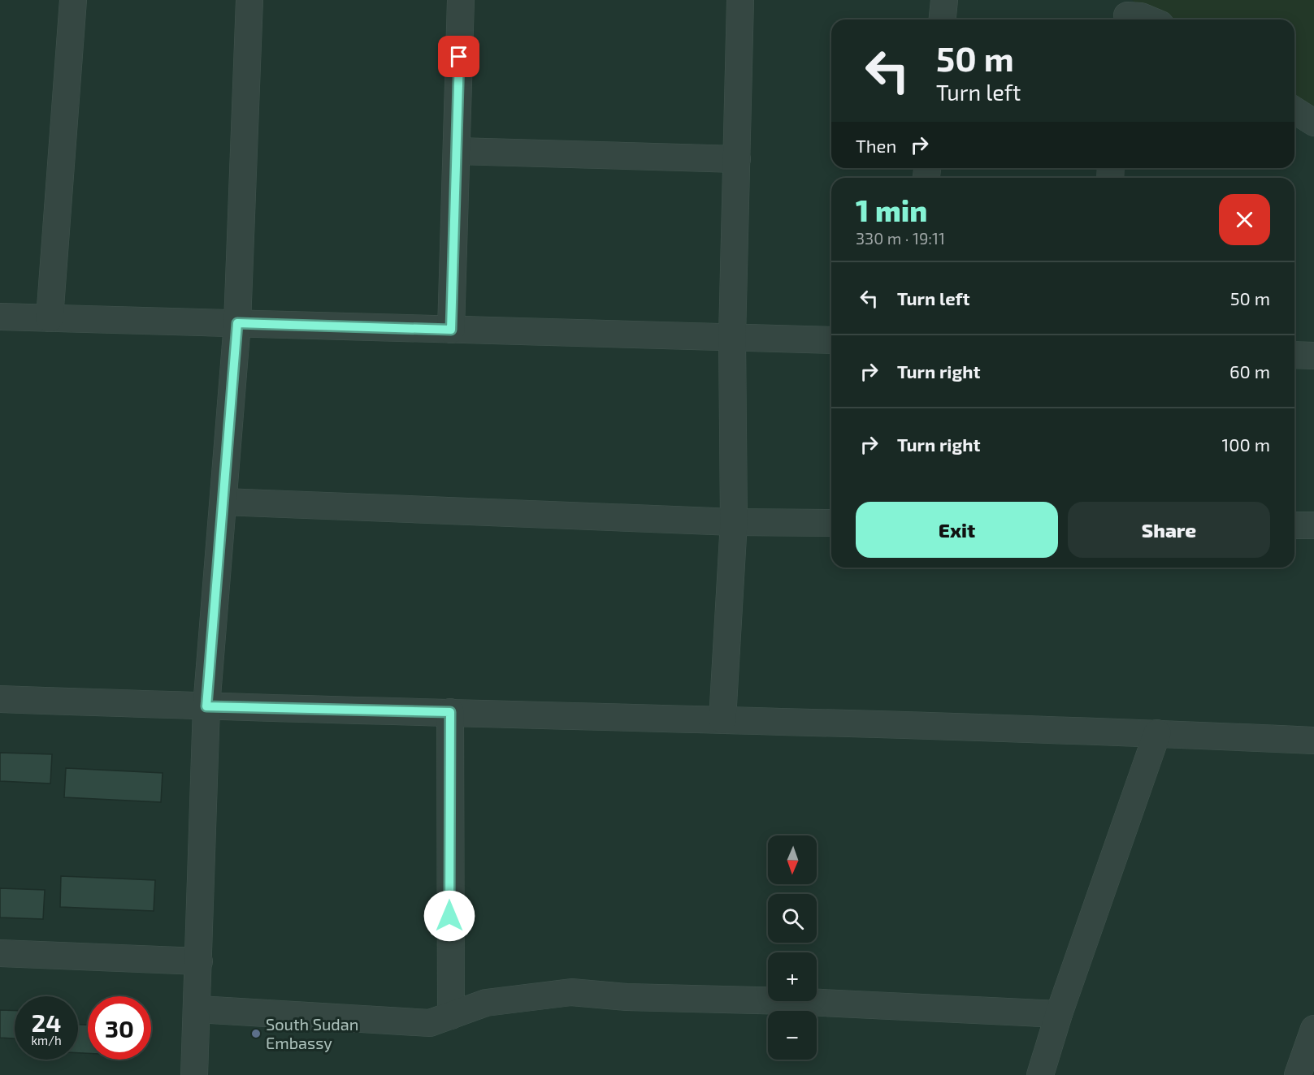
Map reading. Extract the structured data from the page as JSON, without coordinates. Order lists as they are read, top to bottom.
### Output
{
  "places": ["South Sudan Embassy"],
  "north": "bottom",
  "page": {
    "turn": ["50 m", "Turn left"],
    "then": "Then",
    "heading": ["1 min", "330 m · 19:11"],
    "list": [
      {
        "name": "Turn left",
        "value": "50 m"
      },
      {
        "name": "Turn right",
        "value": "60 m"
      },
      {
        "name": "Turn right",
        "value": "100 m"
      }
    ],
    "buttons": ["Exit", "Share"],
    "map_buttons": ["+", "−"],
    "speed": "24 km/h",
    "limit": "30"
  }
}
